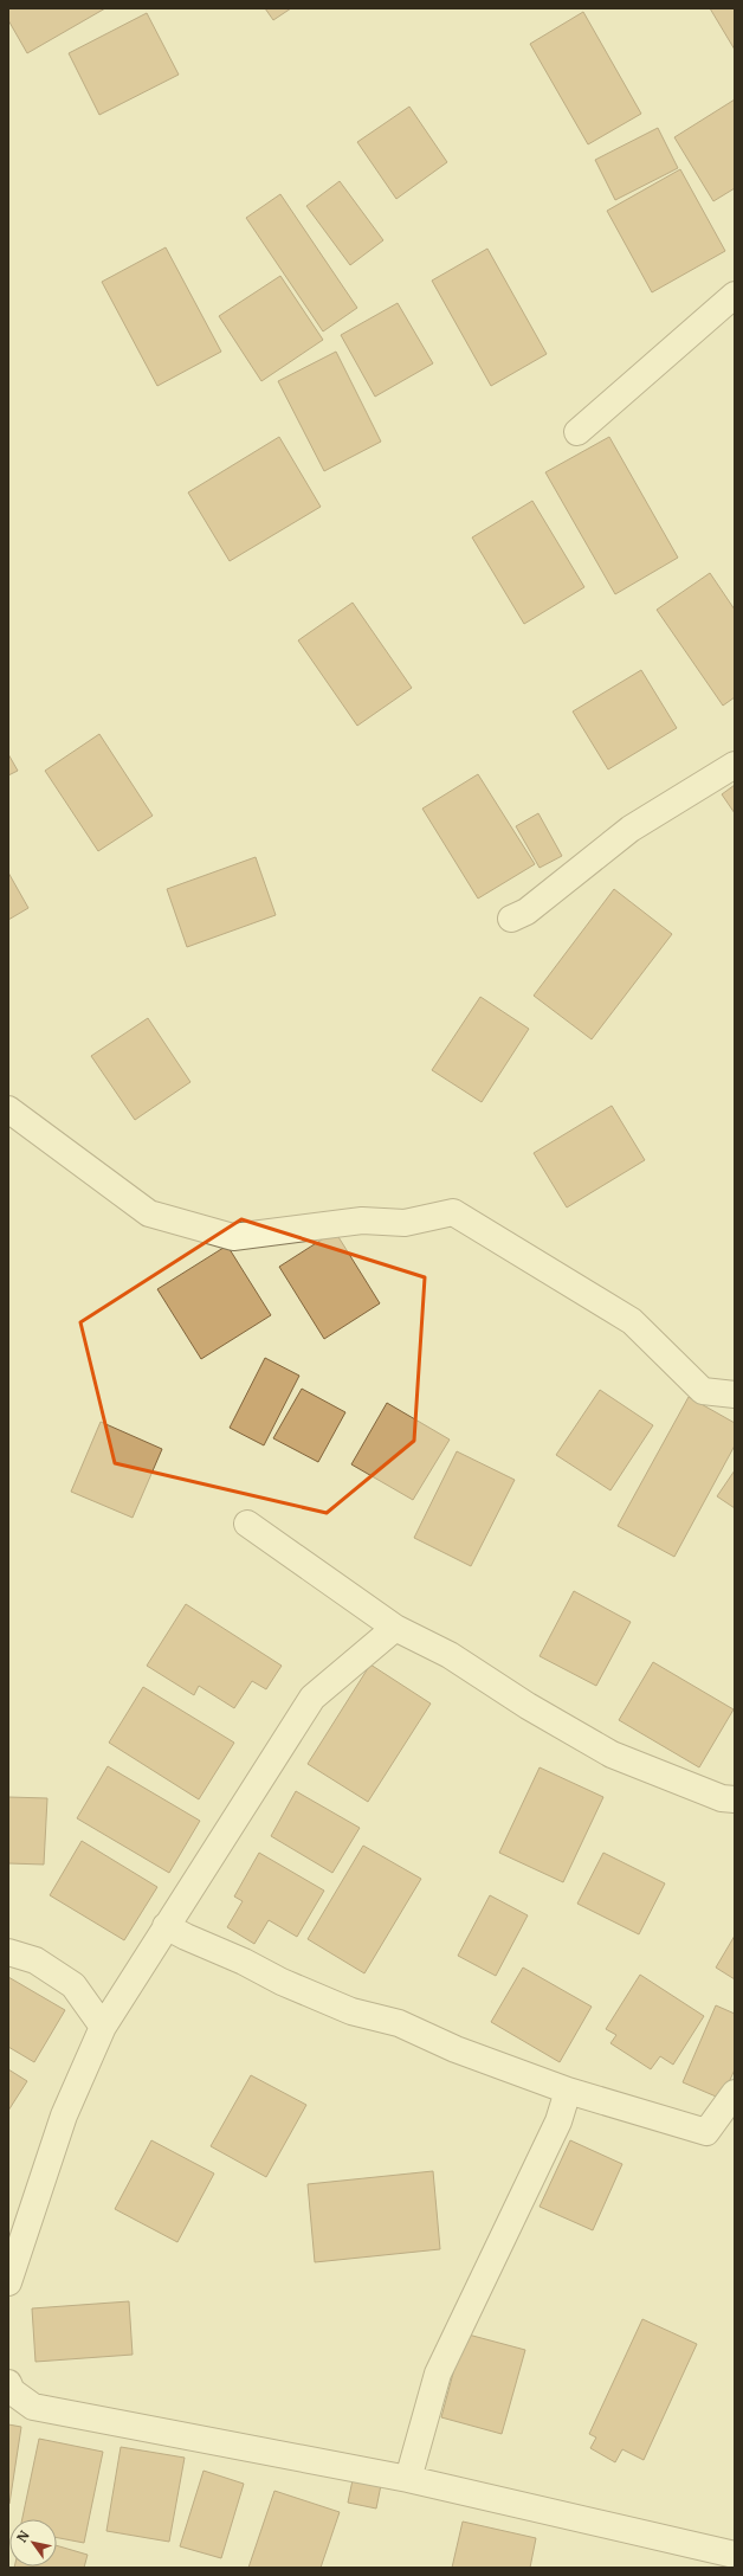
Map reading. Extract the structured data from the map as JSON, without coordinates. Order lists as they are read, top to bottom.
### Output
{
  "north": "top left"
}
